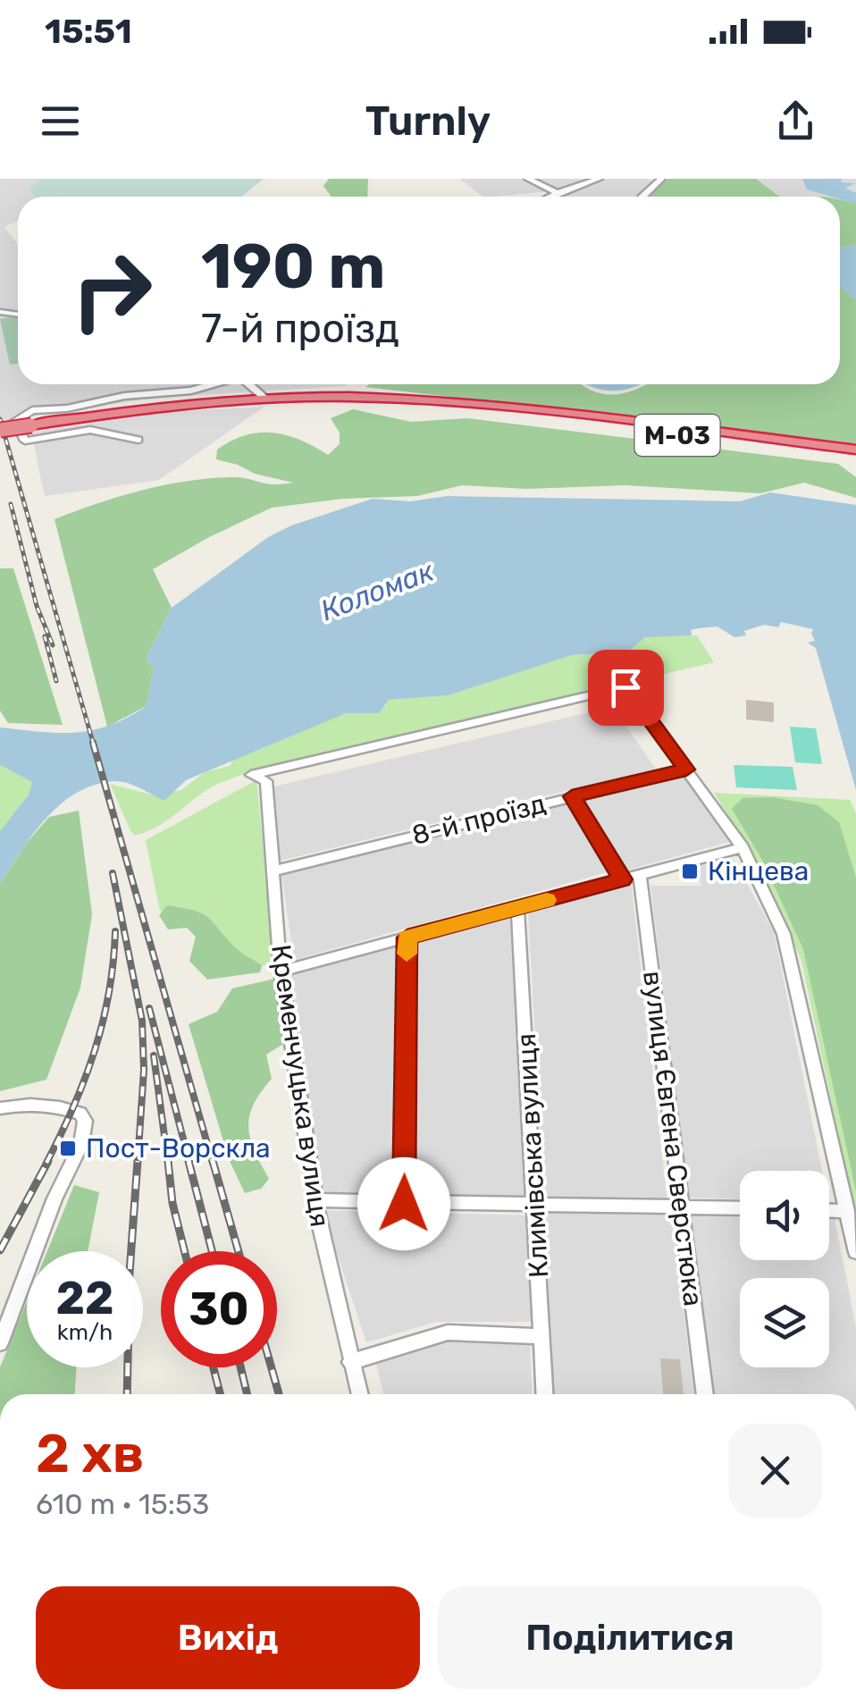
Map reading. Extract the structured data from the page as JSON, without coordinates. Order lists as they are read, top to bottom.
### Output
{
  "streets": {
    "highway": ["М-03"],
    "street": [
      "8-й проїзд",
      "Кременчуцька вулиця",
      "вулиця Євгена Сверстюка",
      "Климівська вулиця"
    ]
  },
  "crossings": [
    ["8-й проїзд", "Кременчуцька вулиця"]
  ],
  "water": ["Коломак"],
  "places": {
    "transit": ["Кінцева", "Пост-Ворскла"]
  },
  "page": {
    "status": "15:51",
    "header": "Turnly",
    "turn": ["190 m", "7-й проїзд"],
    "speed": "22 km/h",
    "limit": "30",
    "heading": ["2 хв", "610 m · 15:53"],
    "buttons": ["Вихід", "Поділитися"]
  }
}
